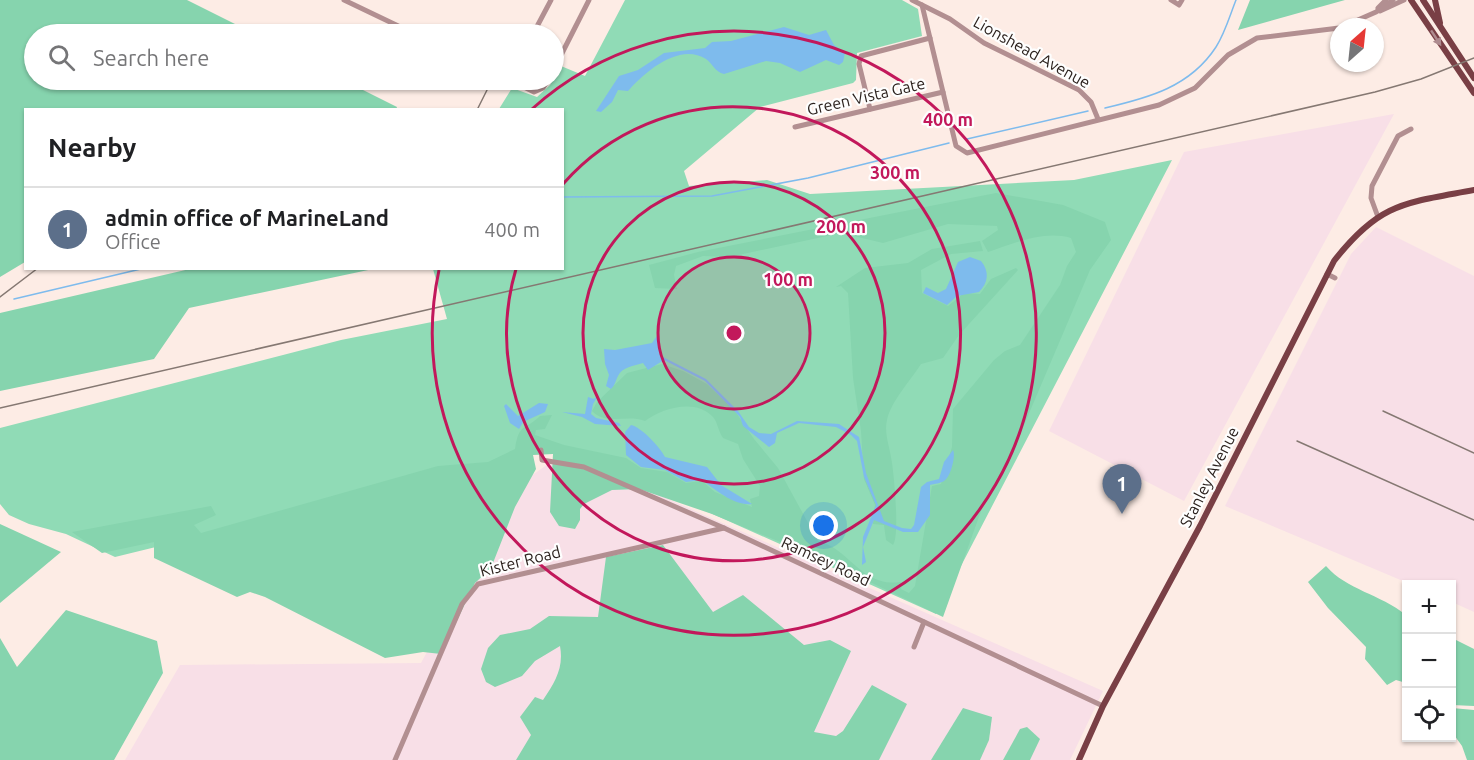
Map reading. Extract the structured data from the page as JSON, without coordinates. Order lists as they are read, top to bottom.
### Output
{
  "streets": {
    "main road": ["Stanley Avenue"],
    "street": [
      "Lionshead Avenue",
      "Green Vista Gate",
      "Kister Road",
      "Ramsey Road"
    ]
  },
  "crossings": [
    ["Stanley Avenue", "Ramsey Road"],
    ["Kister Road", "Ramsey Road"]
  ],
  "north": "top right",
  "page": {
    "search": "Search here",
    "heading": "Nearby",
    "list": [
      {
        "mark": "1",
        "name": "admin office of MarineLand",
        "note": "Office",
        "value": "400 m"
      }
    ],
    "pins": "1",
    "map_buttons": ["+", "−"]
  },
  "rings": [
    "400 m",
    "300 m",
    "200 m",
    "100 m"
  ]
}
